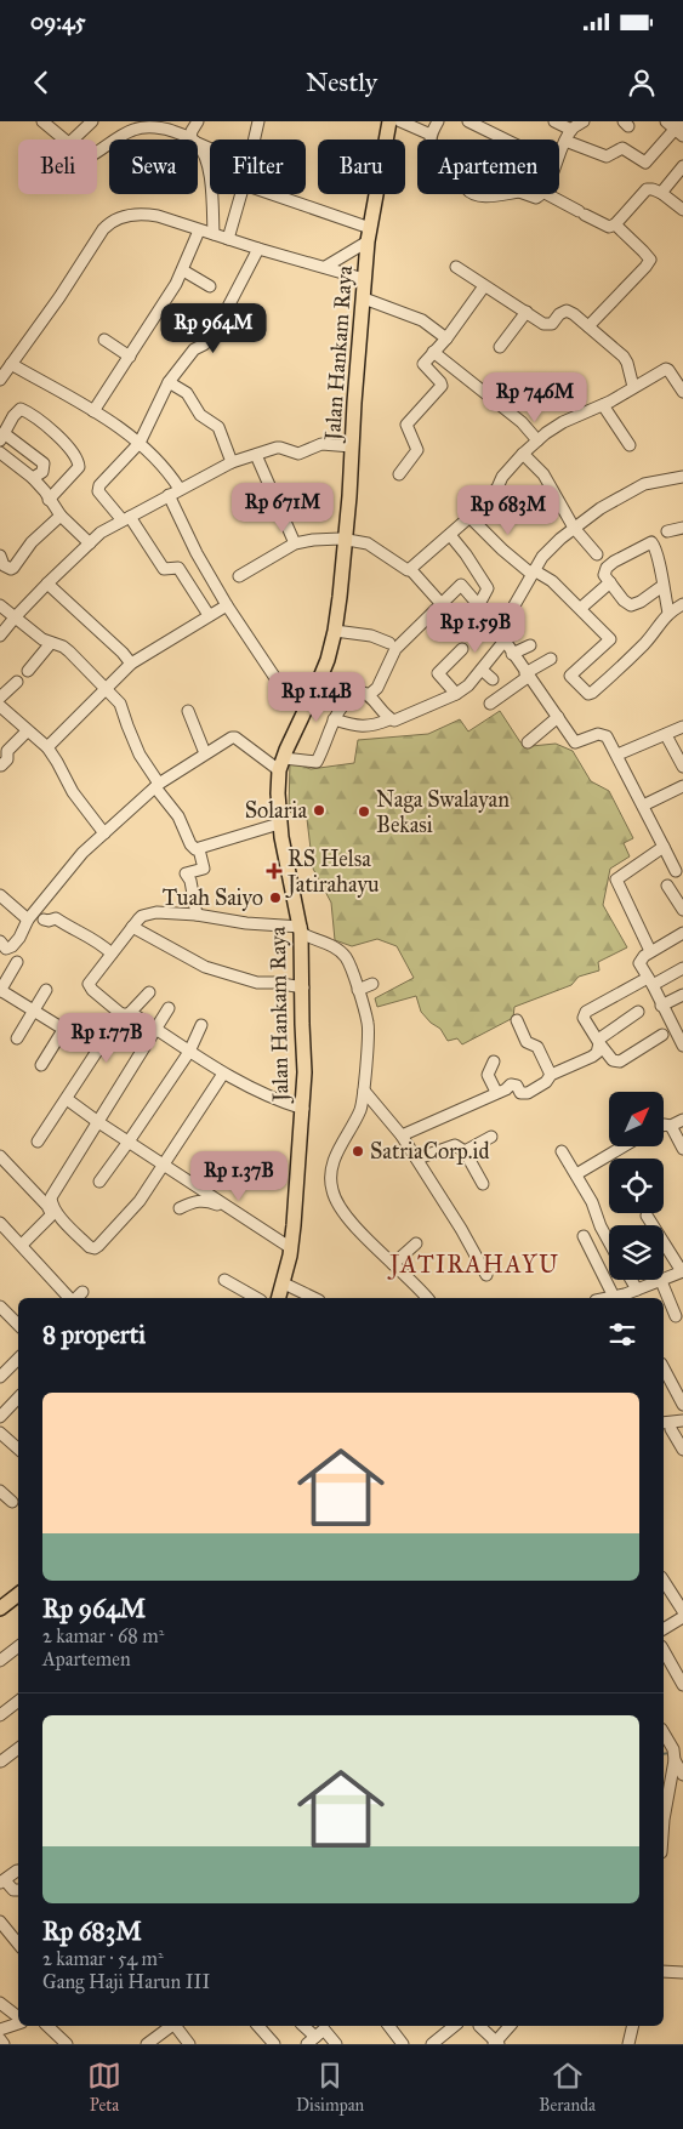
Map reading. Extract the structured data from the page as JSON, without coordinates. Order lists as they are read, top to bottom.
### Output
{
  "streets": {
    "main road": ["Jalan Hankam Raya"]
  },
  "districts": ["JATIRAHAYU"],
  "places": {
    "other": [
      "Solaria",
      "Naga Swalayan Bekasi",
      "Tuah Saiyo",
      "SatriaCorp.id"
    ],
    "health": ["RS Helsa Jatirahayu"]
  },
  "north": "top right",
  "page": {
    "status": "09:45",
    "header": "Nestly",
    "chip": [
      "Beli",
      "Sewa",
      "Filter",
      "Baru",
      "Apartemen"
    ],
    "price": [
      "Rp 964M",
      "Rp 746M",
      "Rp 671M",
      "Rp 683M",
      "Rp 1.59B",
      "Rp 1.14B",
      "Rp 1.77B",
      "Rp 1.37B"
    ],
    "heading": "8 properti",
    "list": [
      {
        "name": "Rp 964M",
        "note": "2 kamar · 68 m² · Apartemen"
      },
      {
        "name": "Rp 683M",
        "note": "2 kamar · 54 m² · Gang Haji Harun III"
      }
    ],
    "tabs": ["Peta", "Disimpan", "Beranda"]
  }
}
